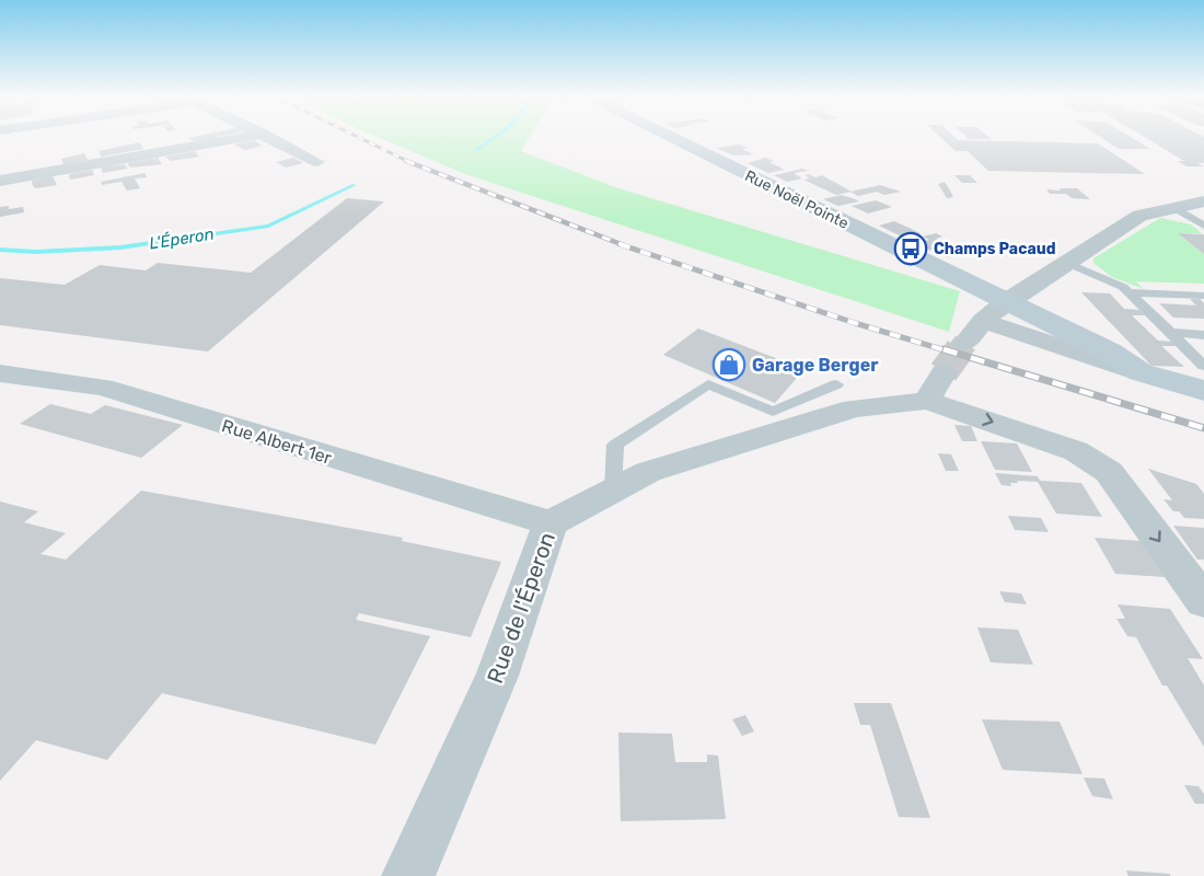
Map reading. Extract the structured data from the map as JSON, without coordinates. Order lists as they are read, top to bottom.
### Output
{
  "streets": {
    "street": ["Rue Noël Pointe", "Rue Albert 1er", "Rue de l'Éperon"]
  },
  "crossings": [
    ["Rue Albert 1er", "Rue de l'Éperon"]
  ],
  "one_way": ["Rue de l'Éperon"],
  "water": ["L'Éperon"],
  "places": {
    "bus stop": ["Champs Pacaud"],
    "shop": ["Garage Berger"]
  }
}
